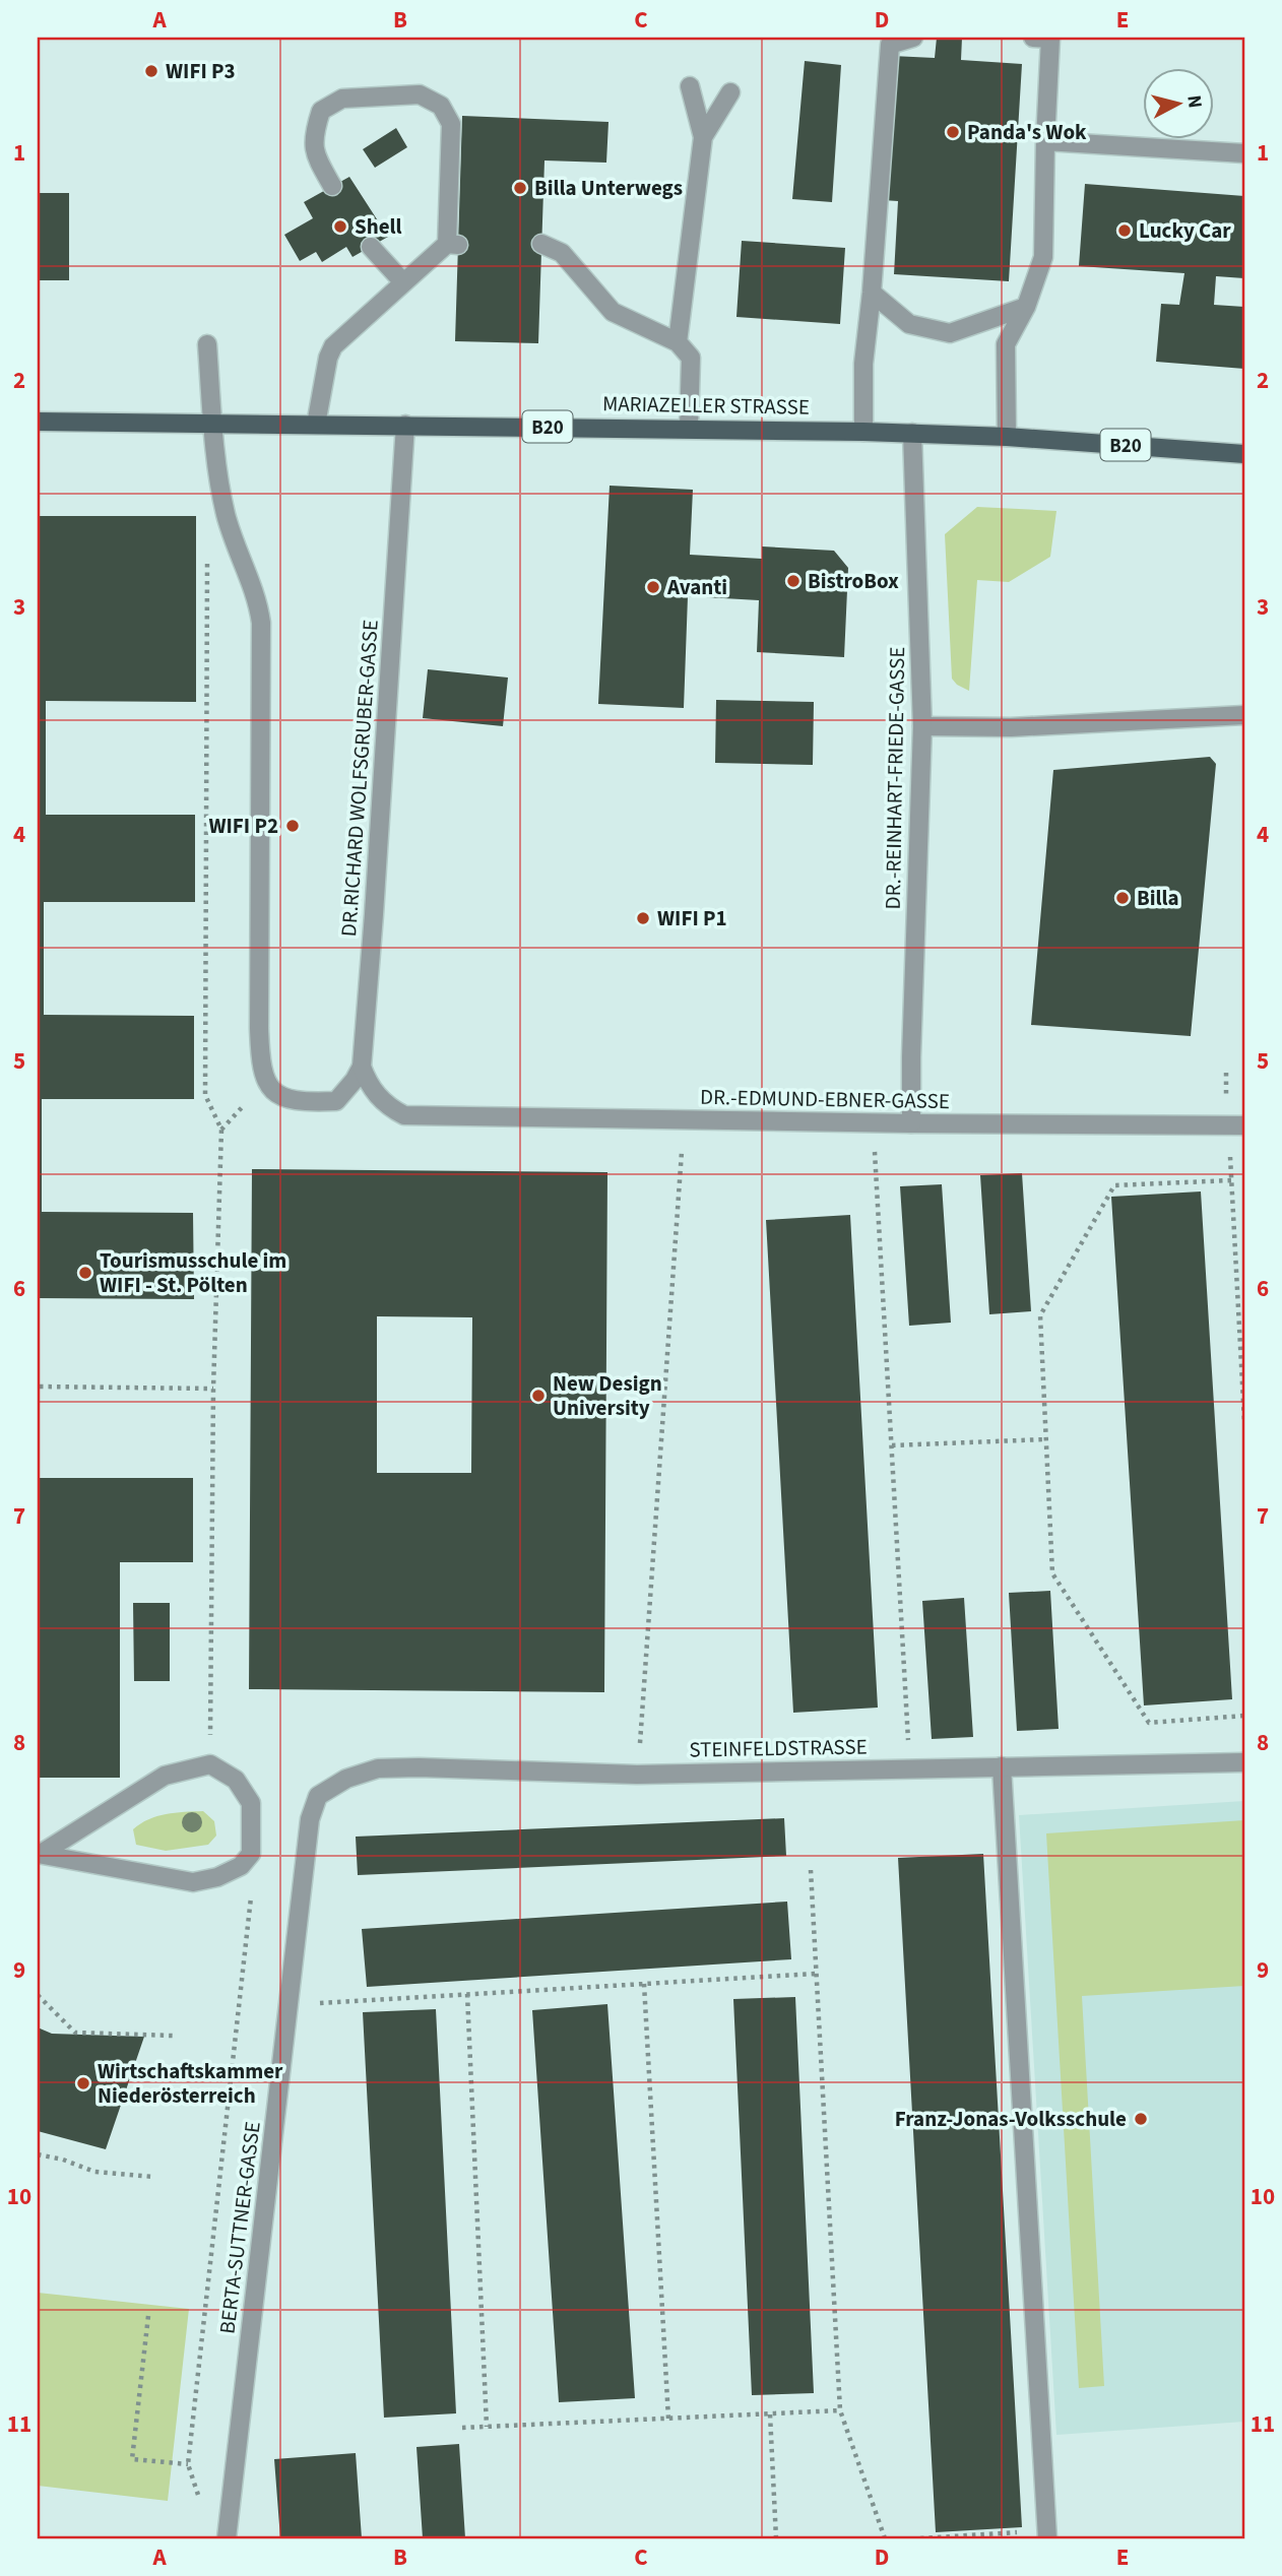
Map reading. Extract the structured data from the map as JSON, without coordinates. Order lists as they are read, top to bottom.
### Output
{
  "streets": {
    "main road": ["MARIAZELLER STRASSE", "B20"],
    "street": [
      "DR.RICHARD WOLFSGRUBER-GASSE",
      "DR.-REINHART-FRIEDE-GASSE",
      "DR.-EDMUND-EBNER-GASSE",
      "STEINFELDSTRASSE",
      "BERTA-SUTTNER-GASSE"
    ]
  },
  "crossings": [
    ["MARIAZELLER STRASSE", "DR.RICHARD WOLFSGRUBER-GASSE"],
    ["MARIAZELLER STRASSE", "DR.-REINHART-FRIEDE-GASSE"],
    ["DR.RICHARD WOLFSGRUBER-GASSE", "DR.-EDMUND-EBNER-GASSE"],
    ["DR.-REINHART-FRIEDE-GASSE", "DR.-EDMUND-EBNER-GASSE"],
    ["STEINFELDSTRASSE", "BERTA-SUTTNER-GASSE"]
  ],
  "places": [
    "WIFI P3",
    "Panda's Wok",
    "Billa Unterwegs",
    "Shell",
    "Lucky Car",
    "BistroBox",
    "Avanti",
    "WIFI P2",
    "Billa",
    "WIFI P1",
    "Tourismusschule im WIFI - St. Pölten",
    "New Design University",
    "Wirtschaftskammer Niederösterreich",
    "Franz-Jonas-Volksschule"
  ],
  "north": "right",
  "grid": {
    "columns": [
      "A",
      "B",
      "C",
      "D",
      "E"
    ],
    "rows": [
      "1",
      "2",
      "3",
      "4",
      "5",
      "6",
      "7",
      "8",
      "9",
      "10",
      "11"
    ]
  }
}
